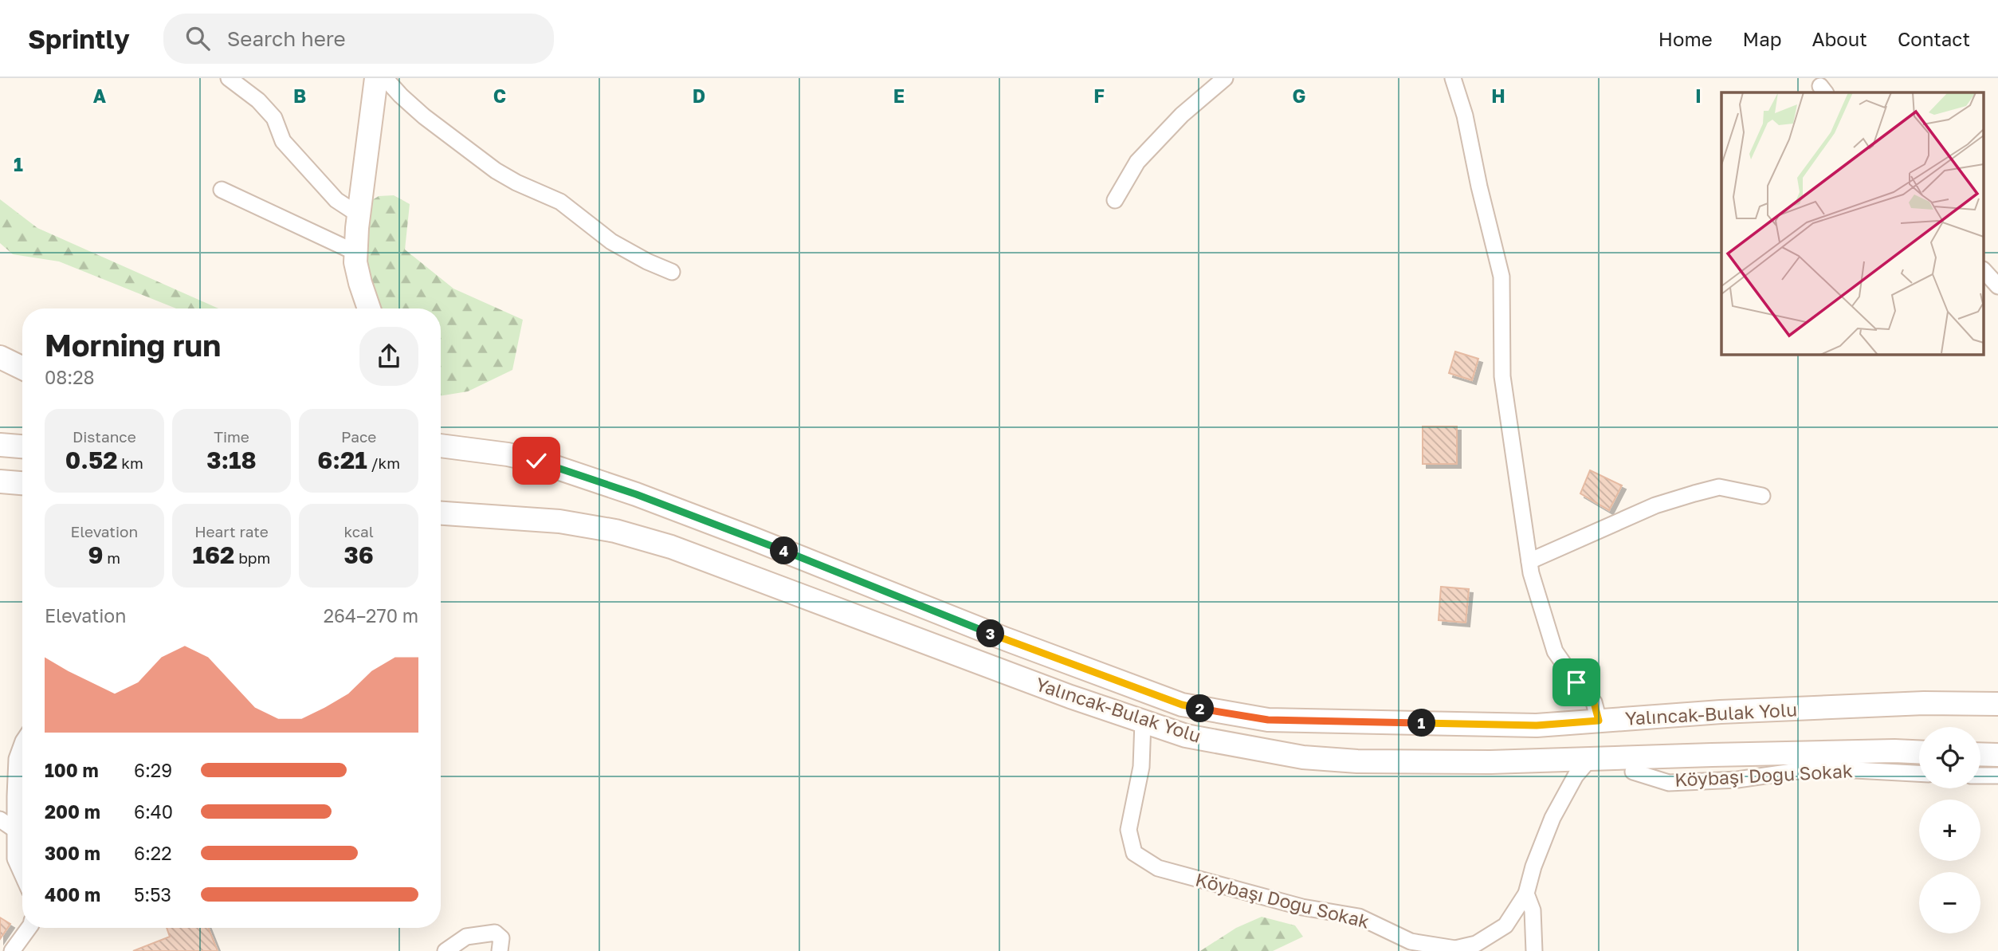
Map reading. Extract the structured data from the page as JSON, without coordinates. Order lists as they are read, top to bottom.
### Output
{
  "streets": {
    "main road": ["Yalıncak-Bulak Yolu"],
    "street": ["Köybaşı Doğu Sokak"]
  },
  "crossings": [
    ["Yalıncak-Bulak Yolu", "Köybaşı Doğu Sokak"]
  ],
  "page": {
    "header": "Sprintly",
    "search": "Search here",
    "nav": [
      "Home",
      "Map",
      "About",
      "Contact"
    ],
    "heading": ["Morning run", "08:28"],
    "stats": [
      ["Distance", "0.52 km"],
      ["Time", "3:18"],
      ["Pace", "6:21 /km"],
      ["Elevation", "9 m"],
      ["Heart rate", "162 bpm"],
      ["kcal", "36"]
    ],
    "pins": [
      "4",
      "3",
      "2",
      "1"
    ],
    "chart": ["Elevation", "264–270 m"],
    "map_buttons": ["+", "−"],
    "list": [
      {
        "name": "100 m",
        "note": "6:29"
      },
      {
        "name": "200 m",
        "note": "6:40"
      },
      {
        "name": "300 m",
        "note": "6:22"
      },
      {
        "name": "400 m",
        "note": "5:53"
      }
    ]
  },
  "grid": {
    "columns": [
      "A",
      "B",
      "C",
      "D",
      "E",
      "F",
      "G",
      "H",
      "I"
    ],
    "rows": ["1"]
  }
}
